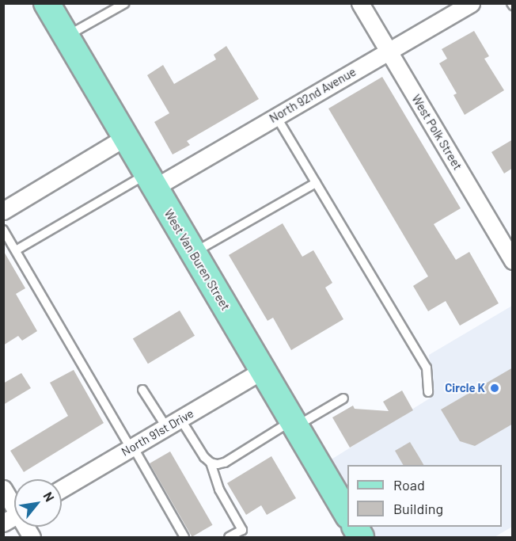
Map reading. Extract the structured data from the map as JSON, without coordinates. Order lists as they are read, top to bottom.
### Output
{
  "streets": {
    "main road": ["West Van Buren Street"],
    "street": ["North 92nd Avenue", "West Polk Street", "North 91st Drive"]
  },
  "crossings": [
    ["North 92nd Avenue", "West Polk Street"],
    ["North 92nd Avenue", "West Van Buren Street"],
    ["West Van Buren Street", "North 91st Drive"]
  ],
  "places": ["Circle K"],
  "legend": ["Road", "Building"],
  "north": "top right"
}
